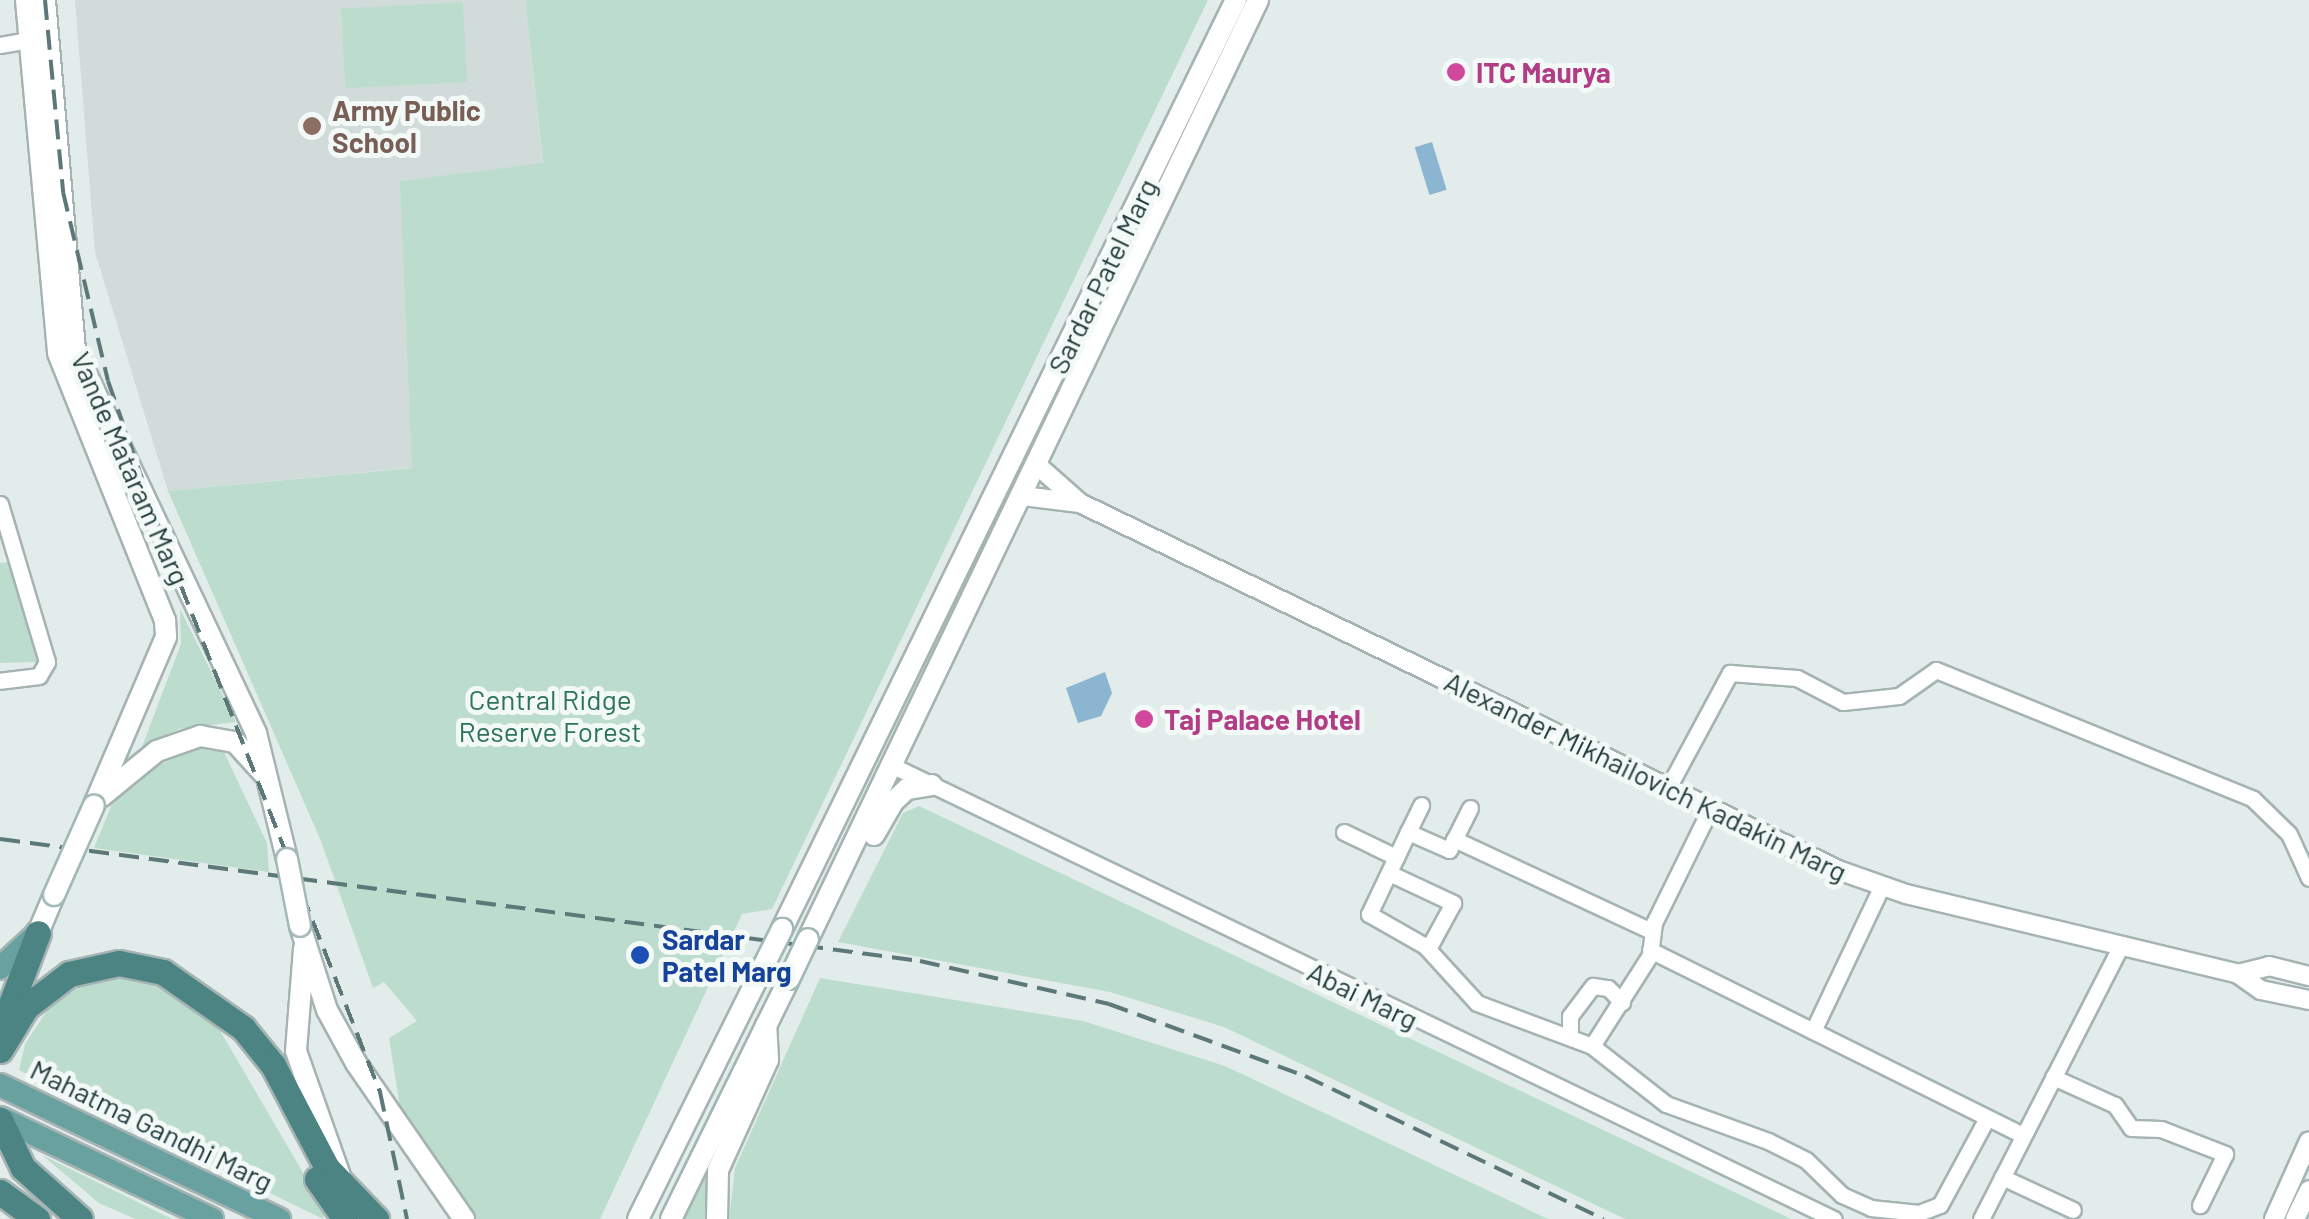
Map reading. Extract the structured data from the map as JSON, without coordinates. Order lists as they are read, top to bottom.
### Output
{
  "streets": {
    "main road": ["Sardar Patel Marg", "Vande Mataram Marg", "Mahatma Gandhi Marg"],
    "street": ["Alexander Mikhailovich Kadakin Marg", "Abai Marg"]
  },
  "crossings": [
    ["Sardar Patel Marg", "Abai Marg"]
  ],
  "parks": ["Central Ridge Reserve Forest"],
  "places": [
    "ITC Maurya",
    "Army Public School",
    "Taj Palace Hotel",
    "Sardar Patel Marg"
  ]
}
